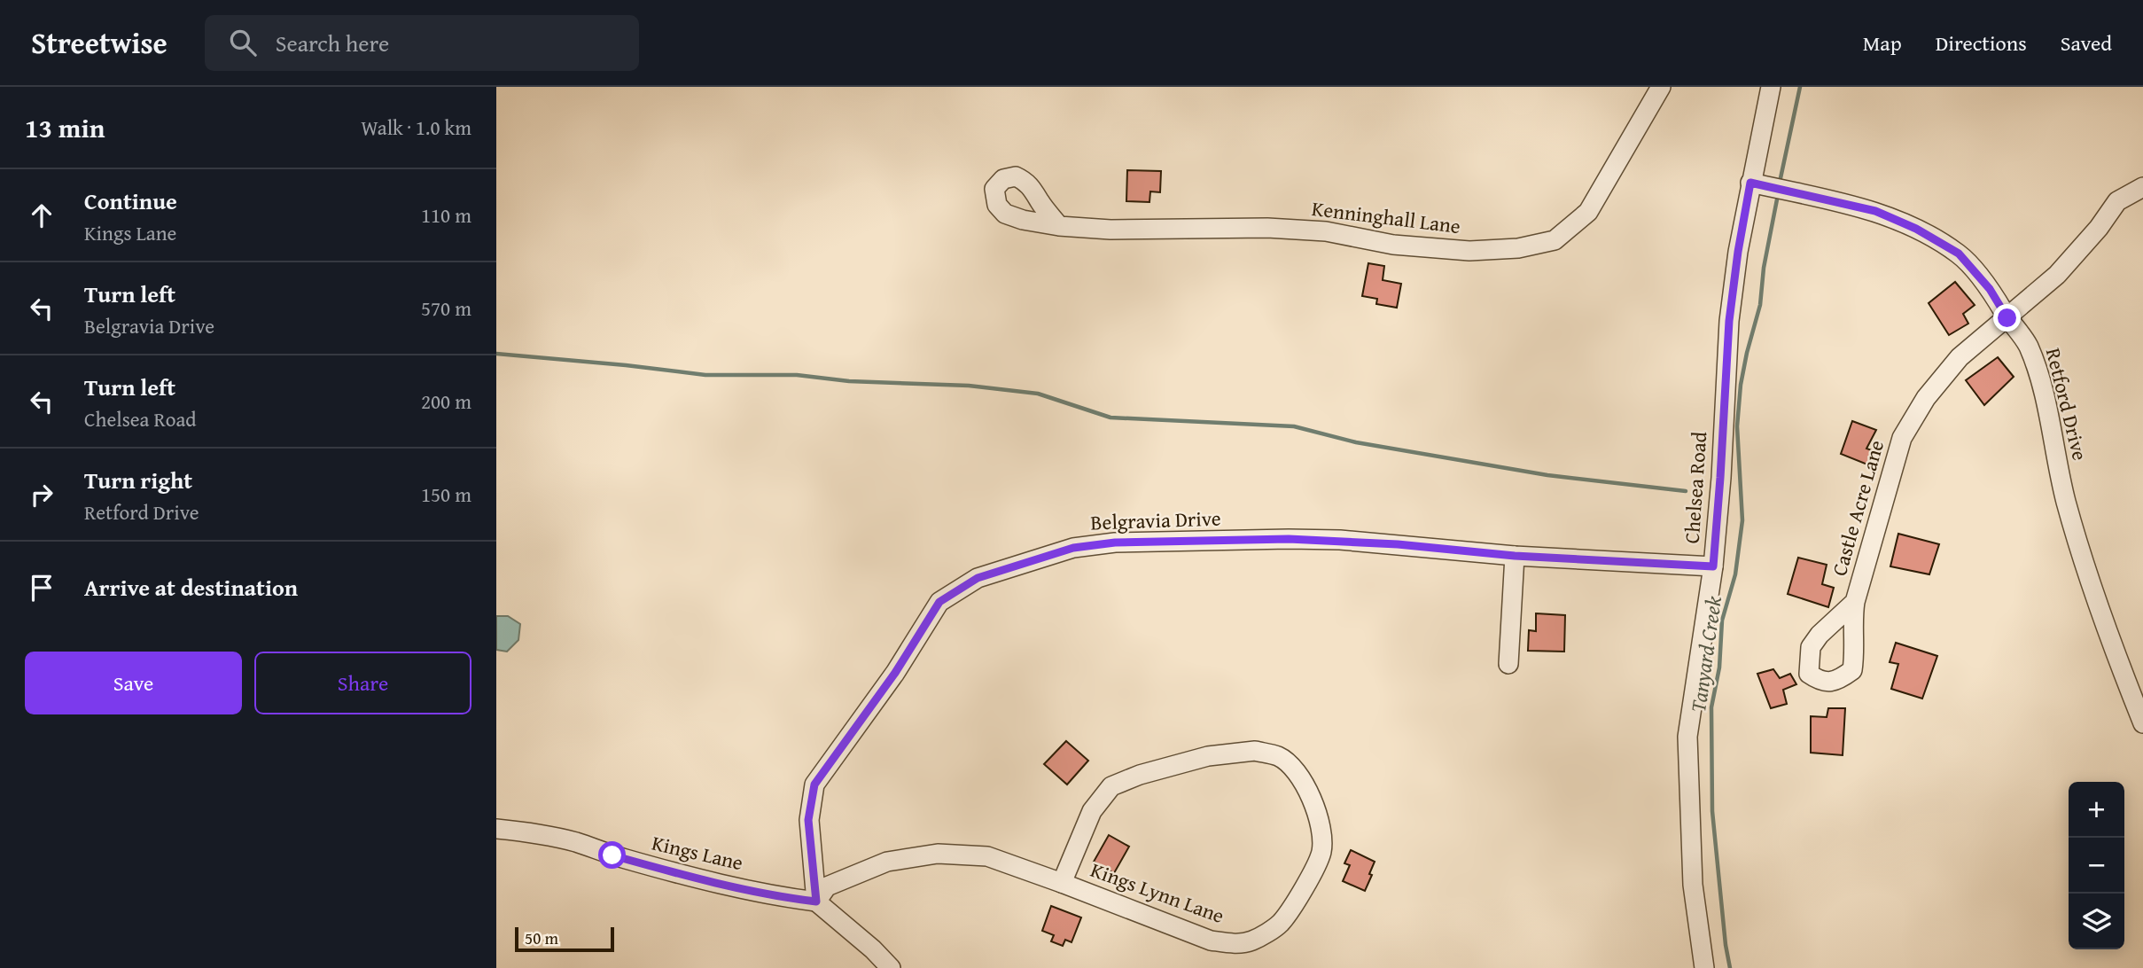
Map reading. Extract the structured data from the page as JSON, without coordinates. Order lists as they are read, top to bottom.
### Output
{
  "streets": {
    "street": [
      "Kenninghall Lane",
      "Retford Drive",
      "Chelsea Road",
      "Castle Acre Lane",
      "Belgravia Drive",
      "Kings Lane",
      "Kings Lynn Lane"
    ]
  },
  "crossings": [
    ["Retford Drive", "Chelsea Road"],
    ["Retford Drive", "Castle Acre Lane"],
    ["Chelsea Road", "Belgravia Drive"],
    ["Belgravia Drive", "Kings Lane"],
    ["Belgravia Drive", "Kings Lynn Lane"],
    ["Kings Lane", "Kings Lynn Lane"]
  ],
  "water": ["Tanyard Creek"],
  "scale_bar": "50 m",
  "page": {
    "header": "Streetwise",
    "search": "Search here",
    "nav": ["Map", "Directions", "Saved"],
    "heading": ["13 min", "Walk · 1.0 km"],
    "list": [
      ["Continue", "Kings Lane", "110 m"],
      ["Turn left", "Belgravia Drive", "570 m"],
      ["Turn left", "Chelsea Road", "200 m"],
      ["Turn right", "Retford Drive", "150 m"],
      "Arrive at destination"
    ],
    "buttons": ["Save", "Share"],
    "map_buttons": ["+", "−"],
    "scale": "50 m"
  }
}
